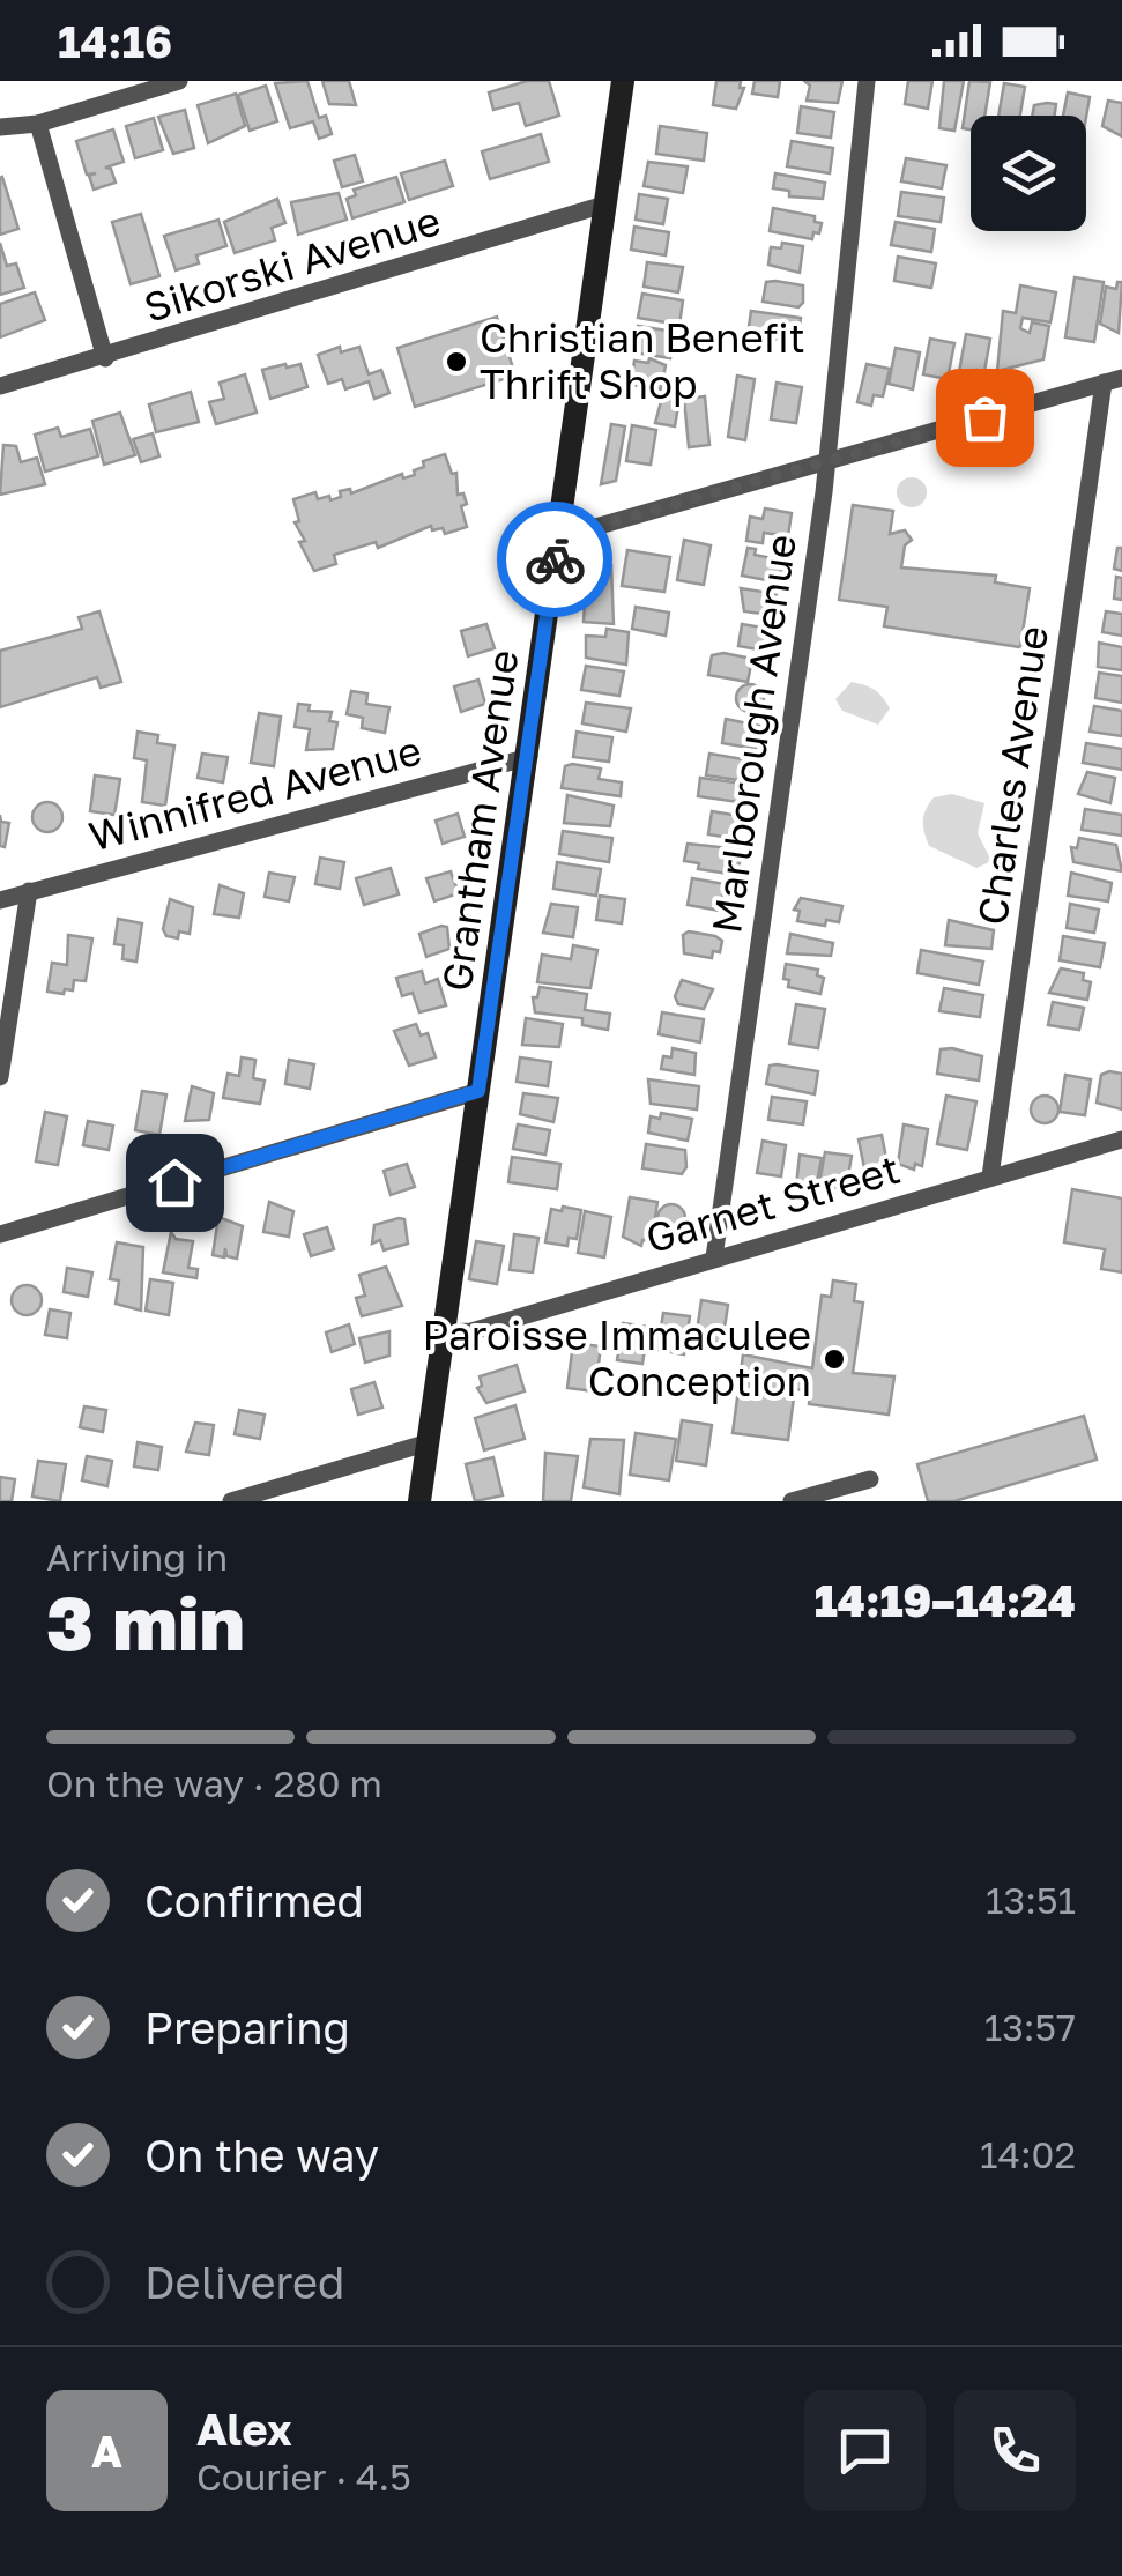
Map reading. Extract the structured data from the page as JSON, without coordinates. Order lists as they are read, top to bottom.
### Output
{
  "streets": {
    "street": [
      "Sikorski Avenue",
      "Marlborough Avenue",
      "Charles Avenue",
      "Winnifred Avenue",
      "Grantham Avenue",
      "Garnet Street"
    ]
  },
  "crossings": [
    ["Sikorski Avenue", "Grantham Avenue"],
    ["Marlborough Avenue", "Garnet Street"],
    ["Charles Avenue", "Garnet Street"],
    ["Winnifred Avenue", "Grantham Avenue"],
    ["Grantham Avenue", "Garnet Street"]
  ],
  "places": ["Christian Benefit Thrift Shop", "Paroisse Immaculee Conception"],
  "page": {
    "status": "14:16",
    "heading": ["3 min", "Arriving in", "14:19–14:24"],
    "panel": ["Alex", "Courier · 4.5"],
    "bar": "On the way · 280 m",
    "list": [
      ["Confirmed", "13:51"],
      ["Preparing", "13:57"],
      ["On the way", "14:02"],
      "Delivered"
    ],
    "round": "A"
  }
}
